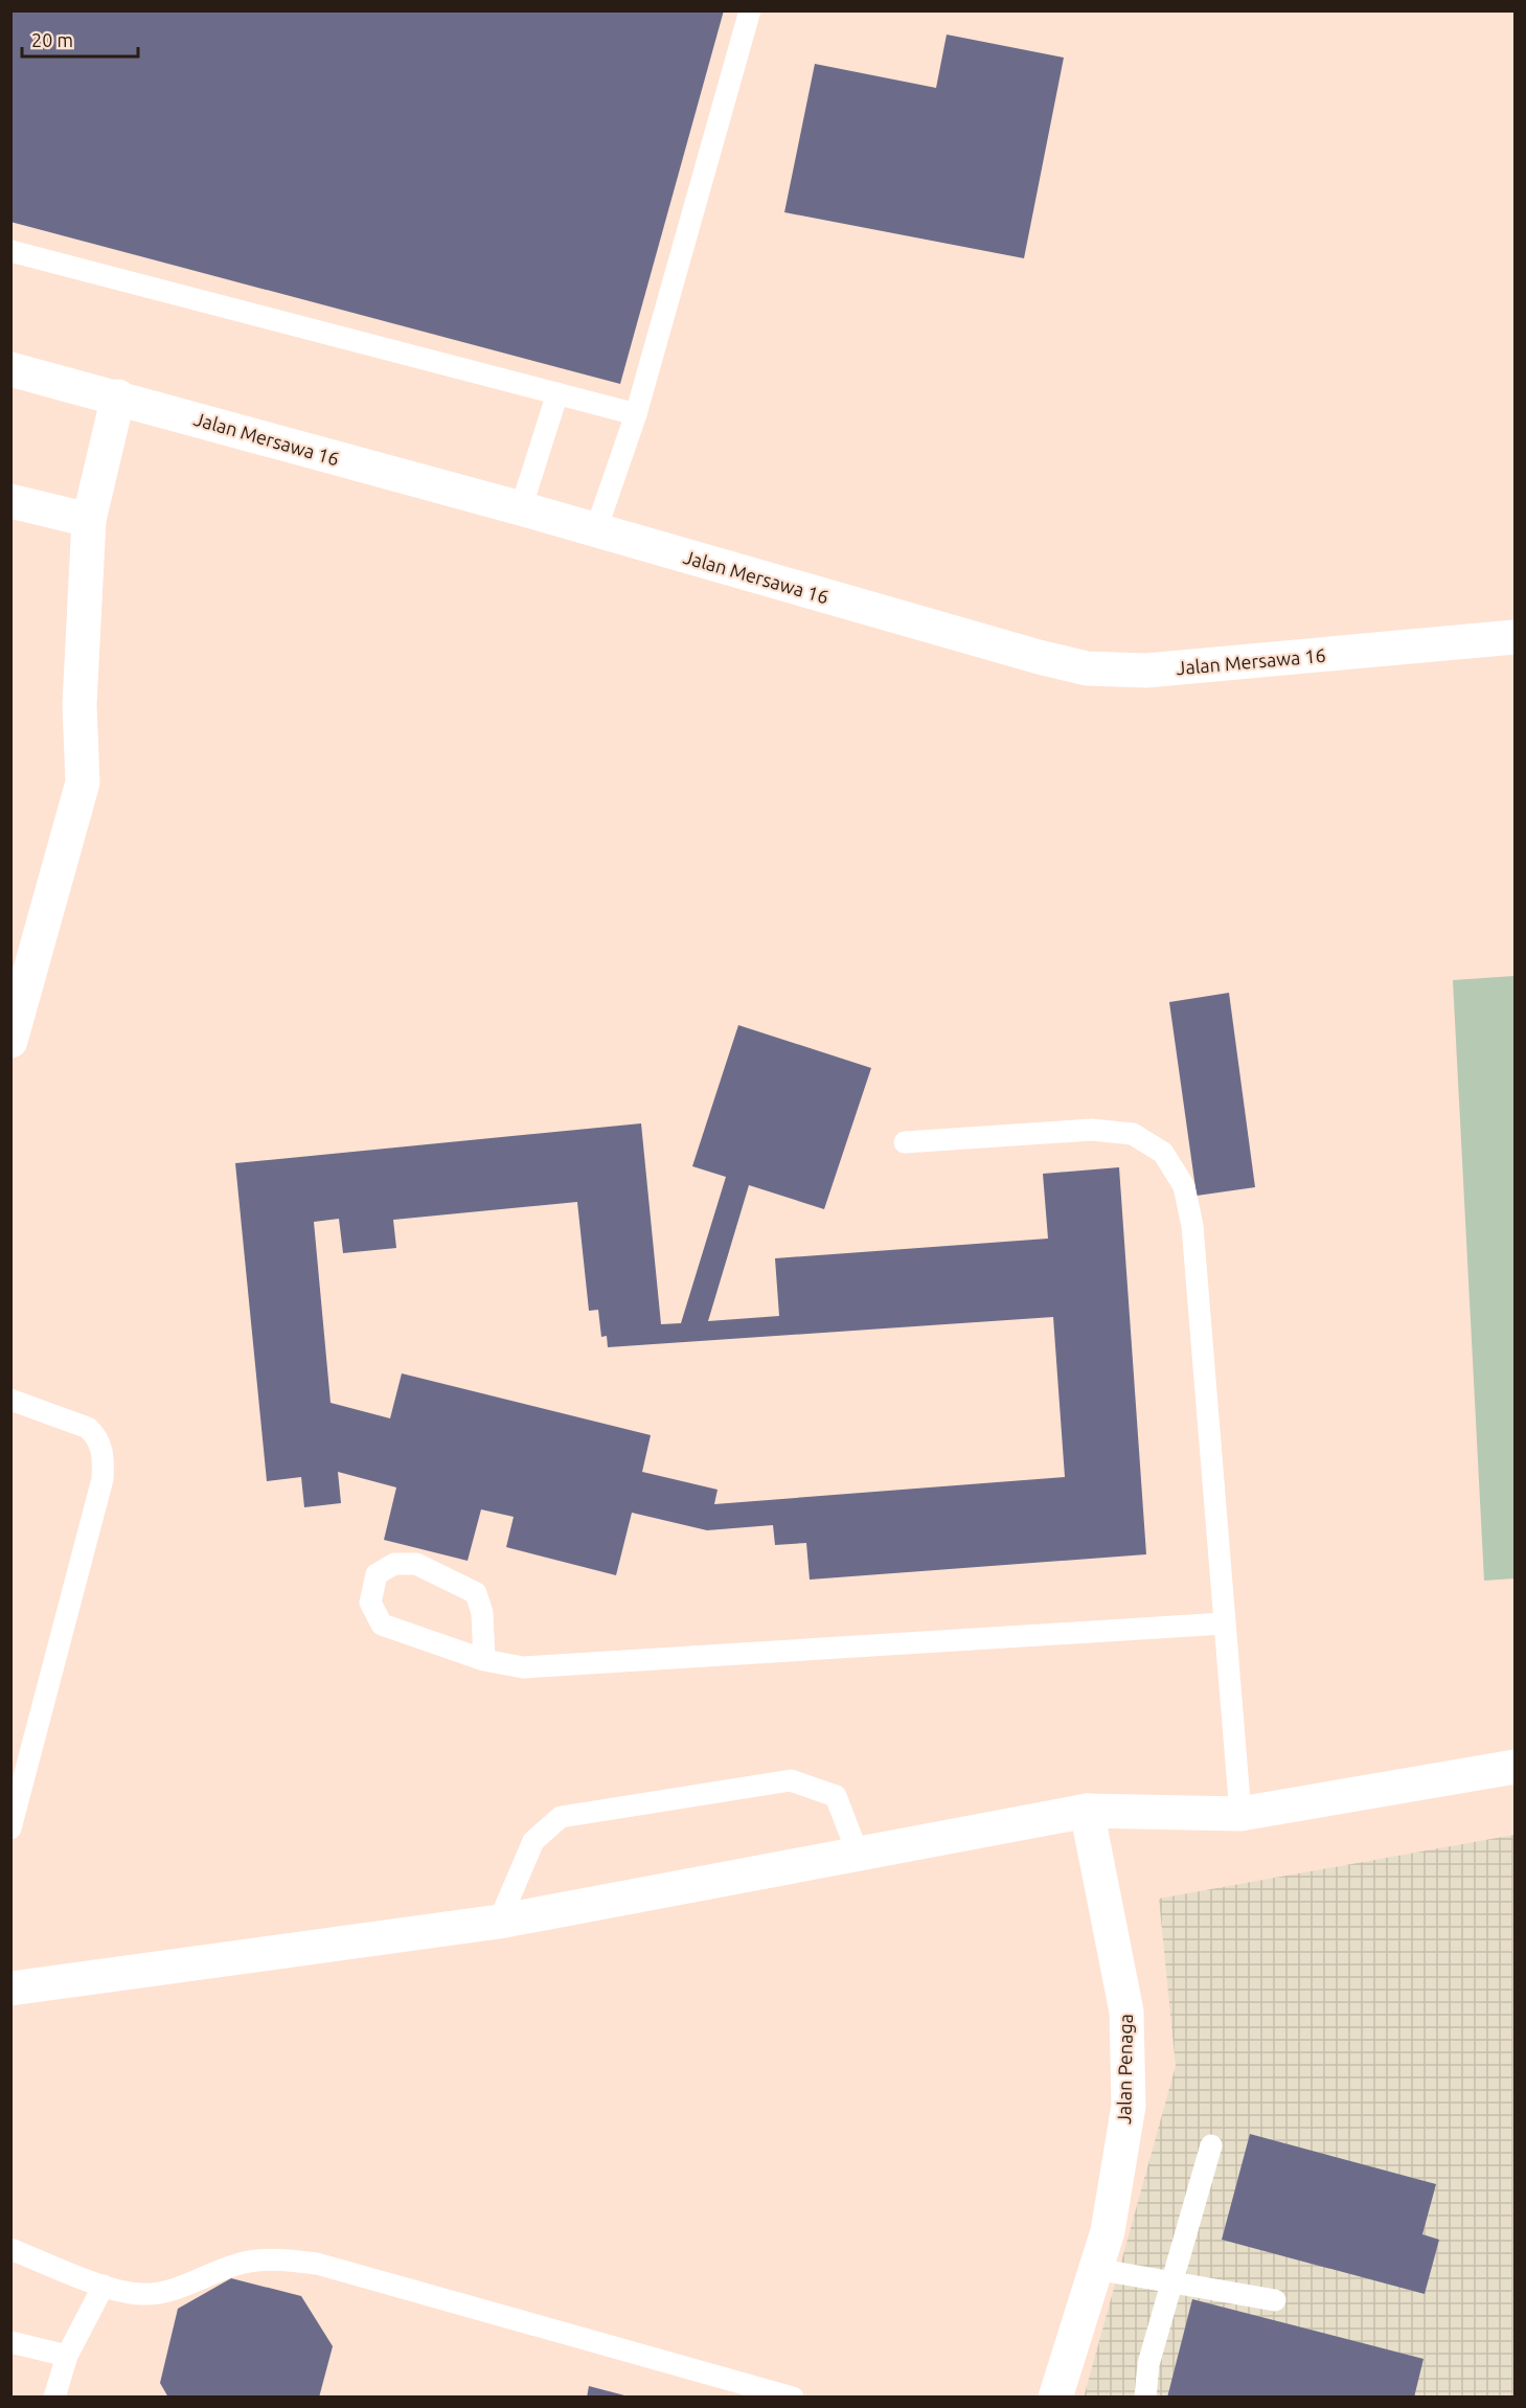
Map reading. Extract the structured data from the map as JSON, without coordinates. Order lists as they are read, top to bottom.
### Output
{
  "streets": {
    "street": ["Jalan Mersawa 16", "Jalan Penaga"]
  },
  "scale_bar": "20 m"
}
